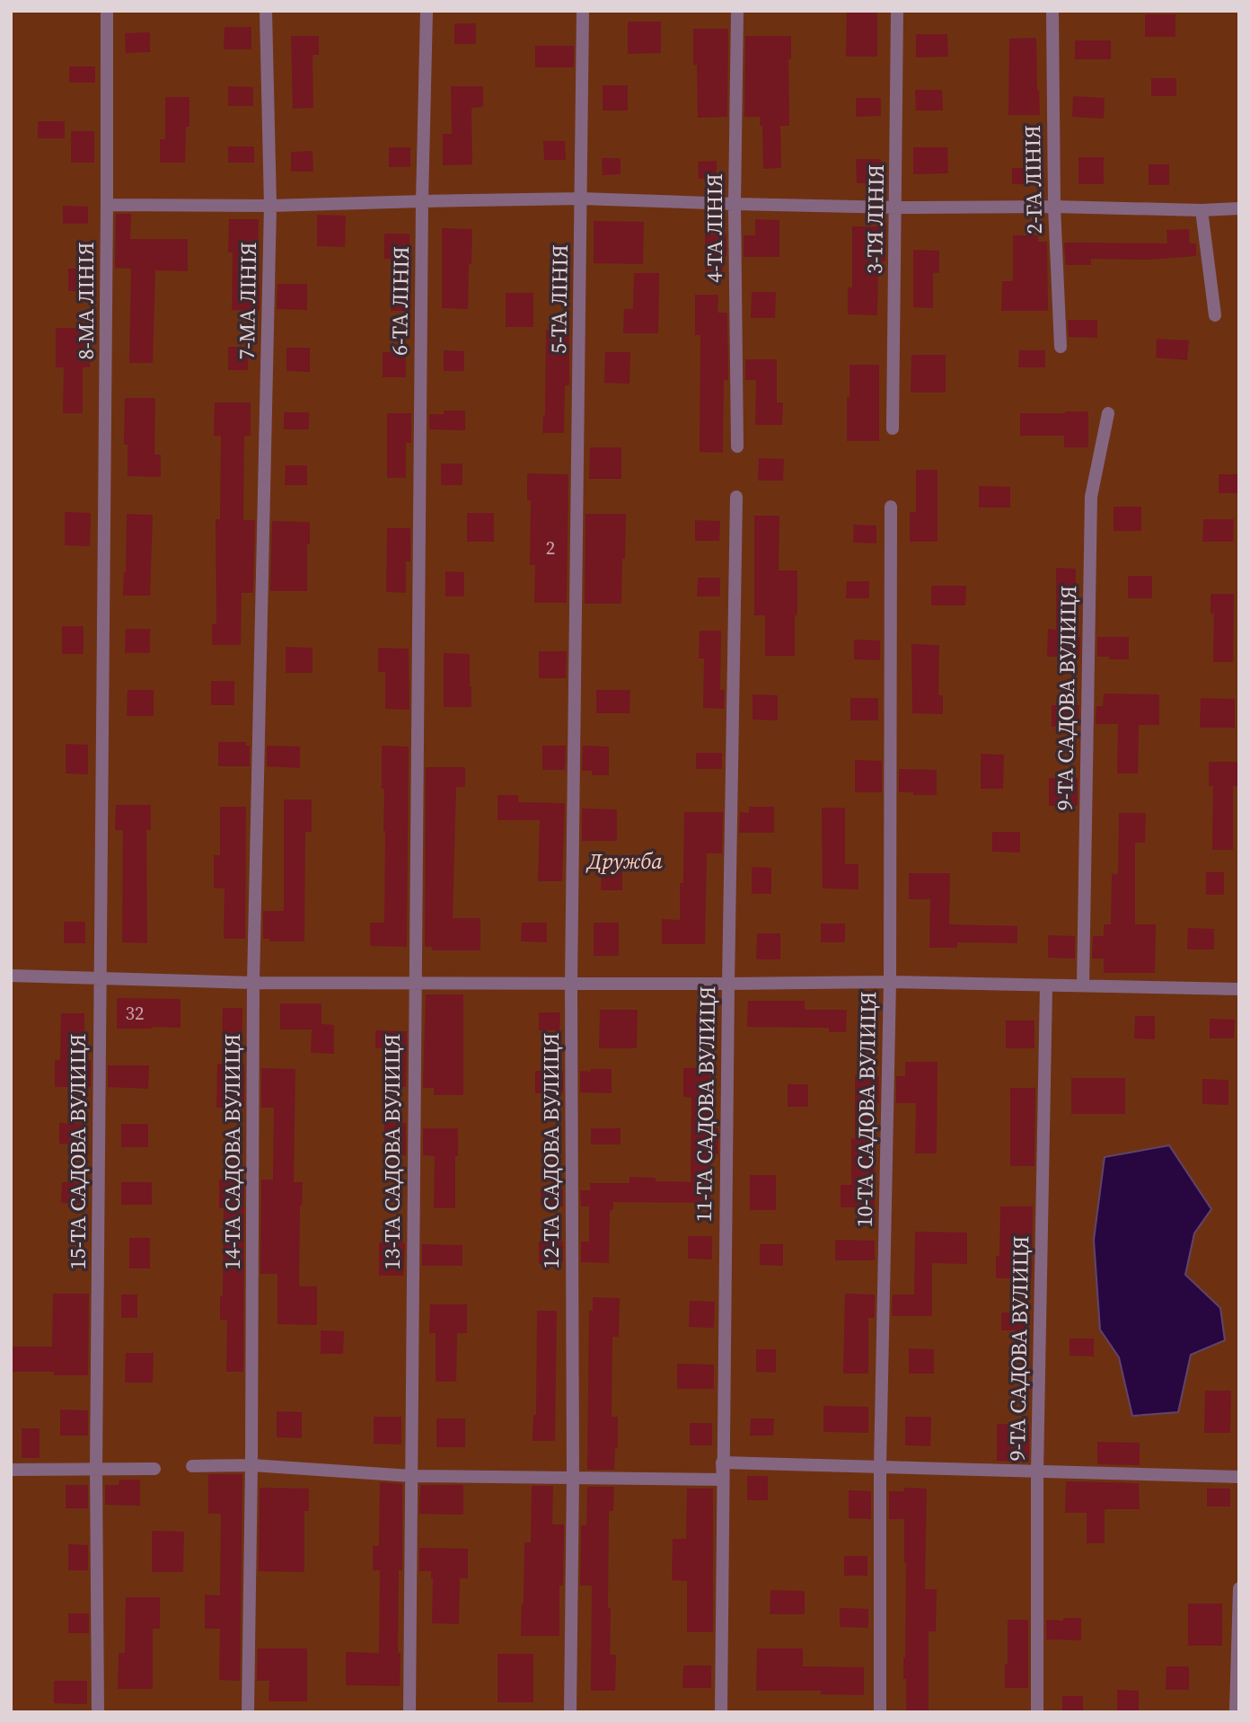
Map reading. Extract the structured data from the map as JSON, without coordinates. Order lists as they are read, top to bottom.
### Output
{
  "streets": {
    "street": [
      "2-ГА ЛІНІЯ",
      "3-ТЯ ЛІНІЯ",
      "4-ТА ЛІНІЯ",
      "5-ТА ЛІНІЯ",
      "8-МА ЛІНІЯ",
      "7-МА ЛІНІЯ",
      "6-ТА ЛІНІЯ",
      "9-ТА САДОВА ВУЛИЦЯ",
      "11-ТА САДОВА ВУЛИЦЯ",
      "10-ТА САДОВА ВУЛИЦЯ",
      "12-ТА САДОВА ВУЛИЦЯ",
      "15-ТА САДОВА ВУЛИЦЯ",
      "14-ТА САДОВА ВУЛИЦЯ",
      "13-ТА САДОВА ВУЛИЦЯ"
    ]
  },
  "crossings": [
    ["5-ТА ЛІНІЯ", "12-ТА САДОВА ВУЛИЦЯ"],
    ["8-МА ЛІНІЯ", "15-ТА САДОВА ВУЛИЦЯ"],
    ["7-МА ЛІНІЯ", "14-ТА САДОВА ВУЛИЦЯ"],
    ["6-ТА ЛІНІЯ", "13-ТА САДОВА ВУЛИЦЯ"]
  ],
  "parks": ["Дружба"],
  "house_numbers": ["2", "32"]
}
